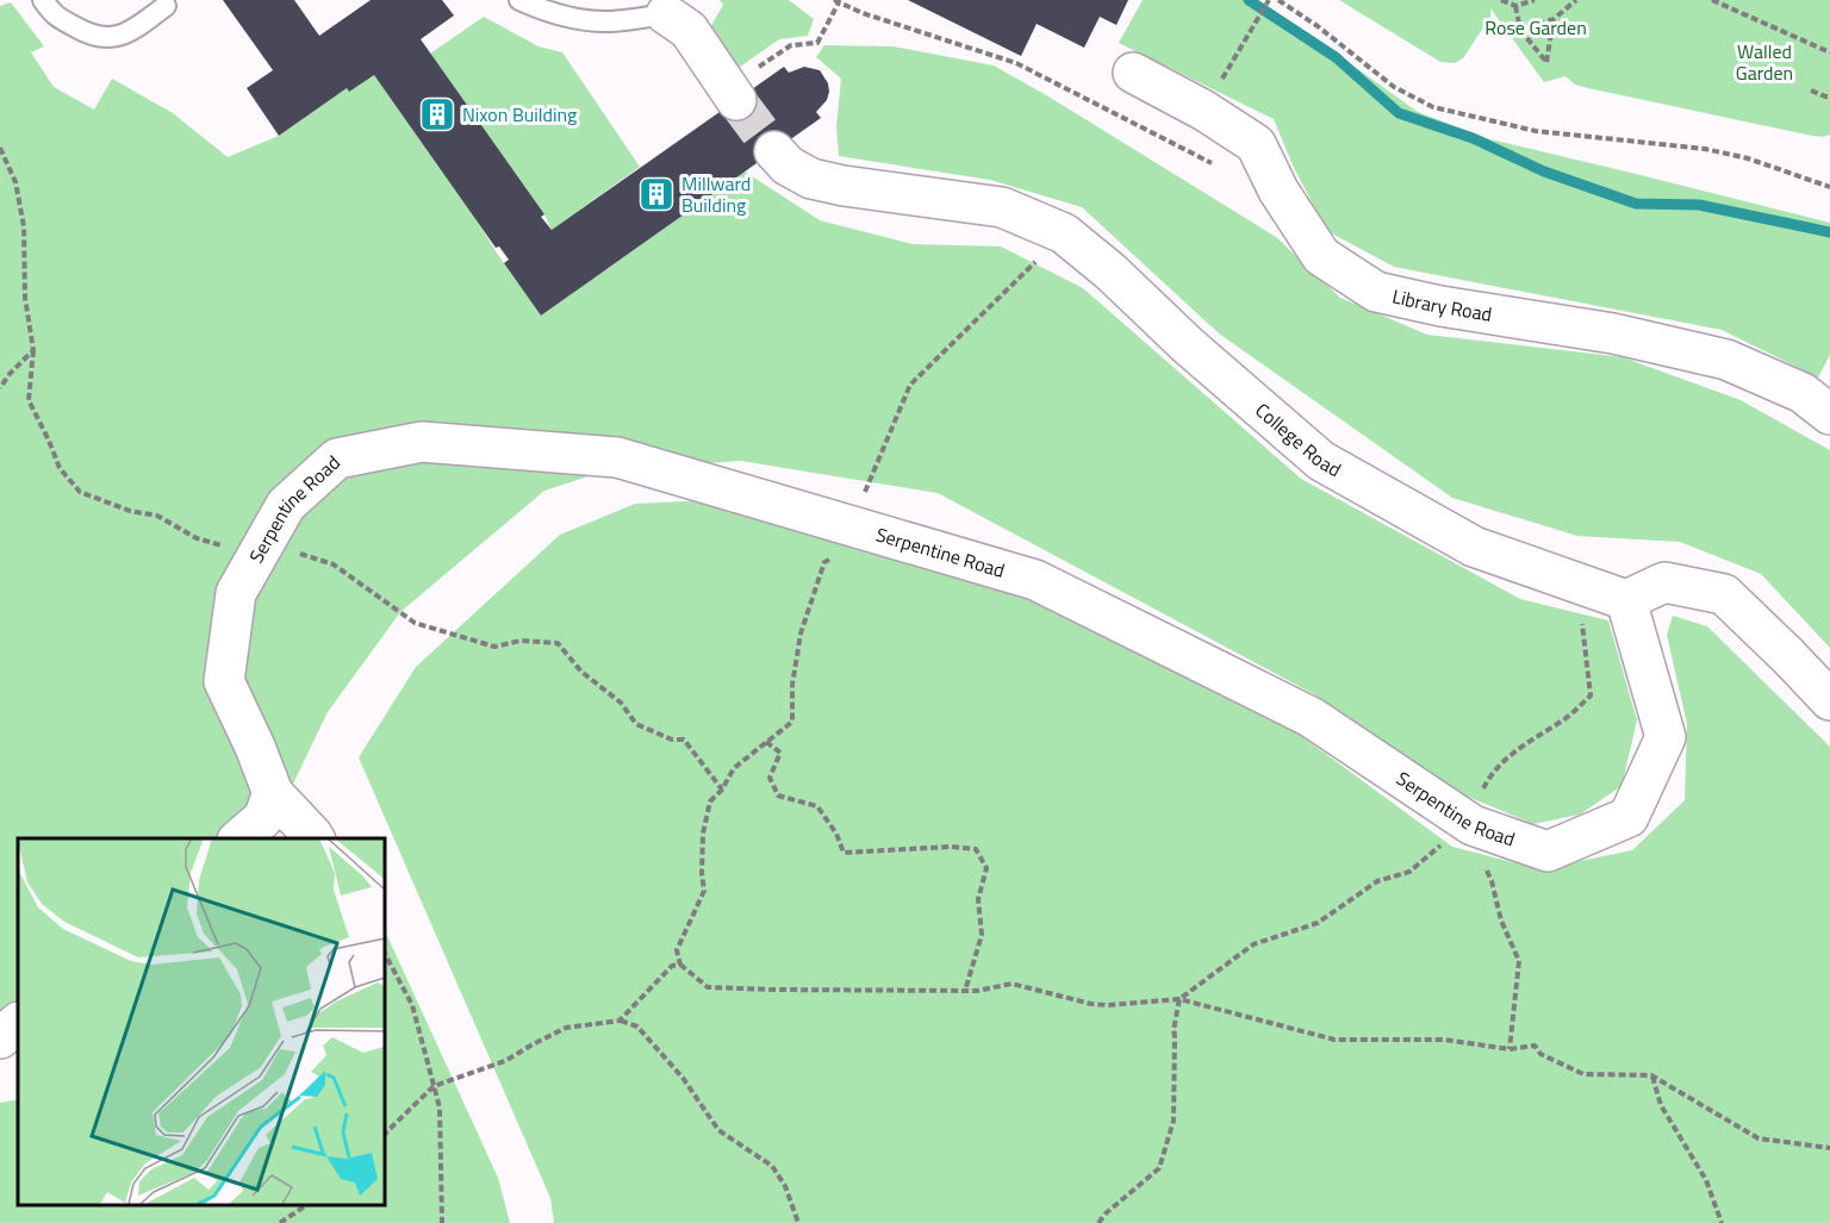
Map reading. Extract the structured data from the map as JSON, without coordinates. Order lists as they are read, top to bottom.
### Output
{
  "streets": {
    "street": ["Library Road", "College Road", "Serpentine Road"]
  },
  "crossings": [
    ["College Road", "Serpentine Road"]
  ],
  "parks": ["Rose Garden", "Walled Garden"],
  "places": {
    "building": ["Nixon Building", "Millward Building"]
  }
}
